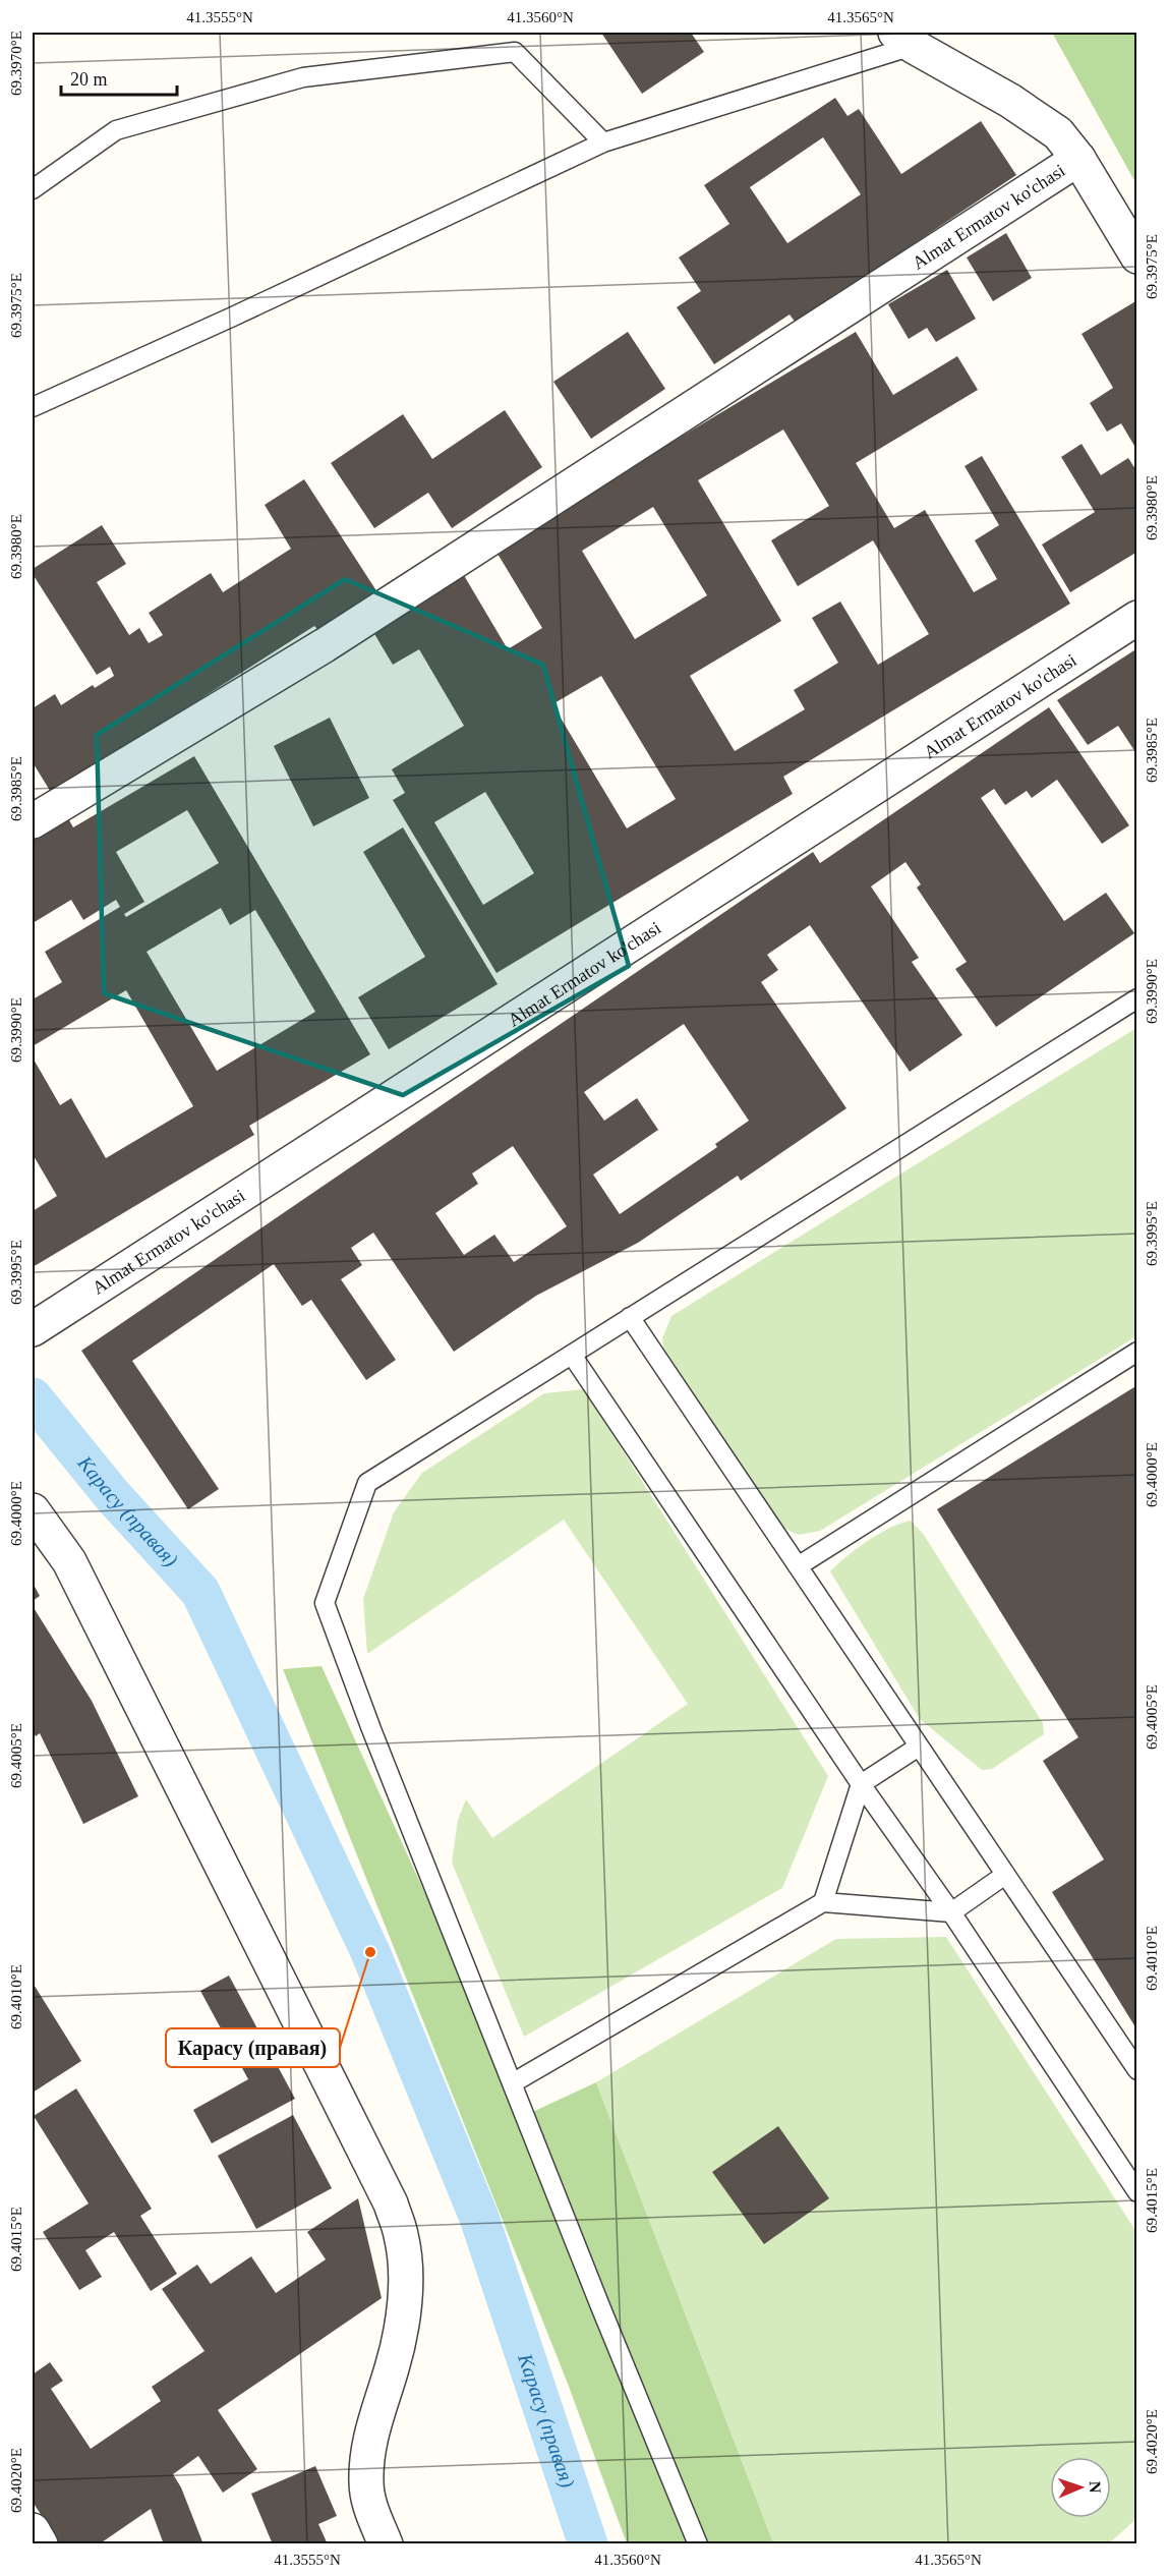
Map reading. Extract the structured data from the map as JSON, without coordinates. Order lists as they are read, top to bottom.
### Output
{
  "streets": {
    "street": ["Almat Ermatov ko'chasi"]
  },
  "water": ["Карасу (правая)"],
  "places": ["Карасу (правая)"],
  "scale_bar": "20 m",
  "north": "right",
  "coordinates": [
    "41.3555°N",
    "41.3560°N",
    "41.3565°N",
    "69.3970°E",
    "69.3975°E",
    "69.3980°E",
    "69.3985°E",
    "69.3990°E",
    "69.3995°E",
    "69.4000°E",
    "69.4005°E",
    "69.4010°E",
    "69.4015°E",
    "69.4020°E"
  ]
}
